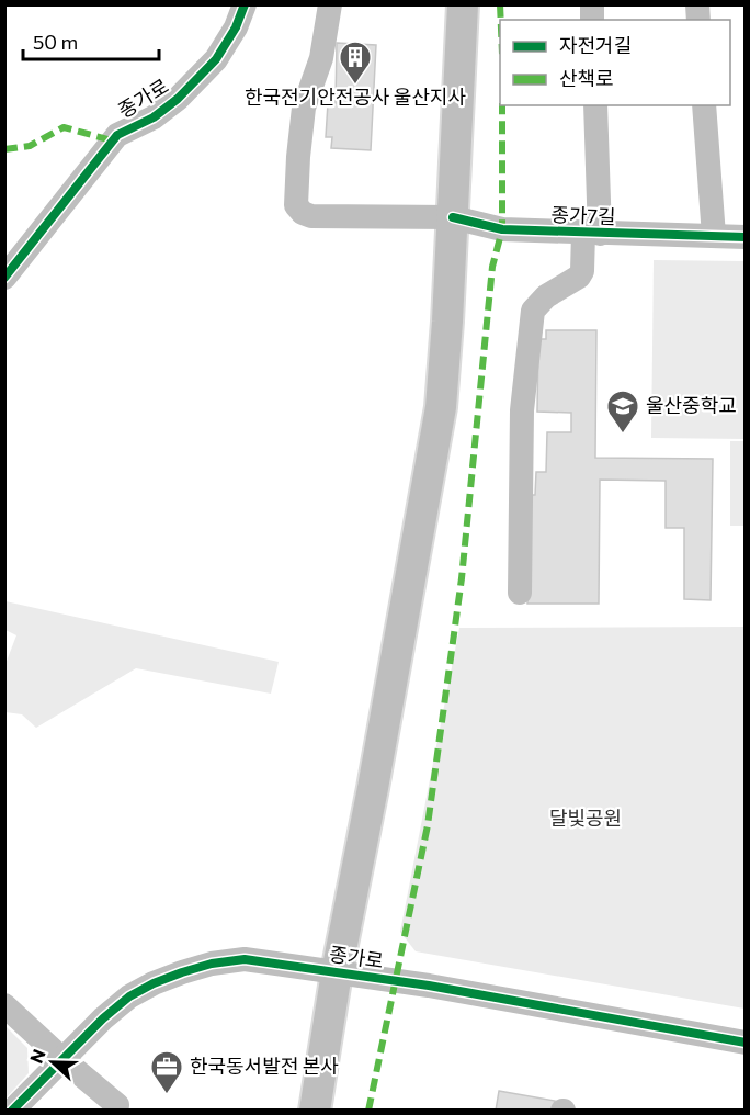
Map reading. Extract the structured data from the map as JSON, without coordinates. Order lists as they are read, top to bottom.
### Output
{
  "streets": {
    "main road": ["종가로"],
    "street": ["종가7길"]
  },
  "crossings": [
    ["종가로", "종가7길"]
  ],
  "parks": ["달빛공원"],
  "places": {
    "building": ["한국전기안전공사 울산지사"],
    "school or university": ["울산중학교"],
    "office": ["한국동서발전 본사"]
  },
  "legend": ["자전거길", "산책로"],
  "scale_bar": "50 m",
  "north": "left"
}
